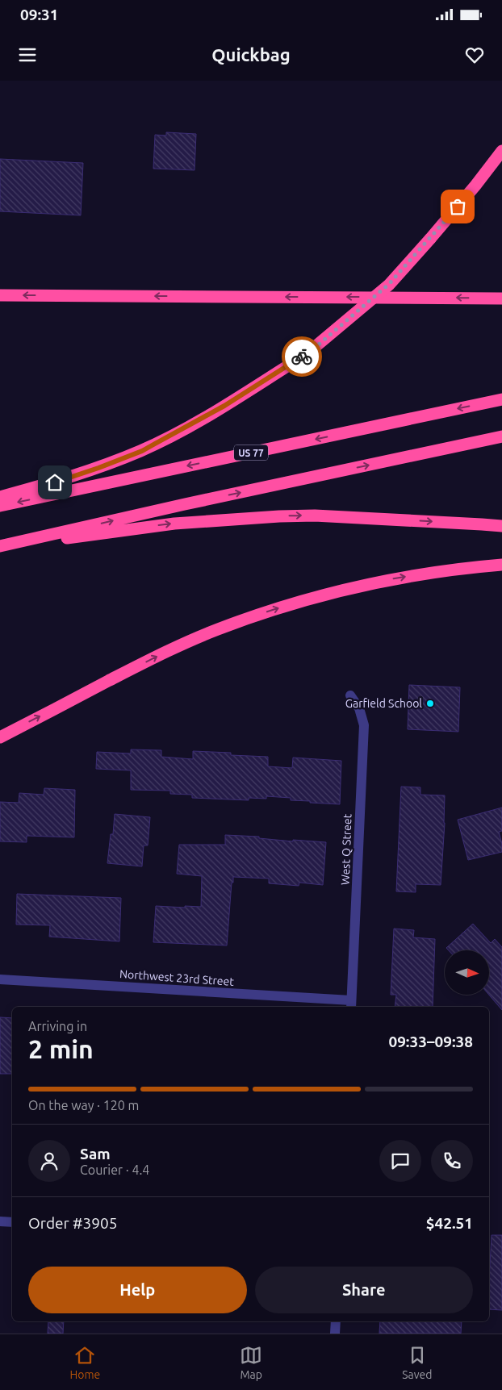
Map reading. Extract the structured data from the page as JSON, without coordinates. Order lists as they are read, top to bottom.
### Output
{
  "streets": {
    "highway": ["US 77"],
    "street": ["West Q Street", "Northwest 23rd Street"]
  },
  "crossings": [
    ["West Q Street", "Northwest 23rd Street"]
  ],
  "places": ["Garfield School"],
  "north": "right",
  "page": {
    "status": "09:31",
    "header": "Quickbag",
    "heading": ["2 min", "Arriving in", "09:33–09:38"],
    "panel": [
      "Sam",
      "Courier · 4.4",
      "Order #3905",
      "$42.51"
    ],
    "bar": "On the way · 120 m",
    "buttons": ["Help", "Share"],
    "tabs": ["Home", "Map", "Saved"]
  }
}
